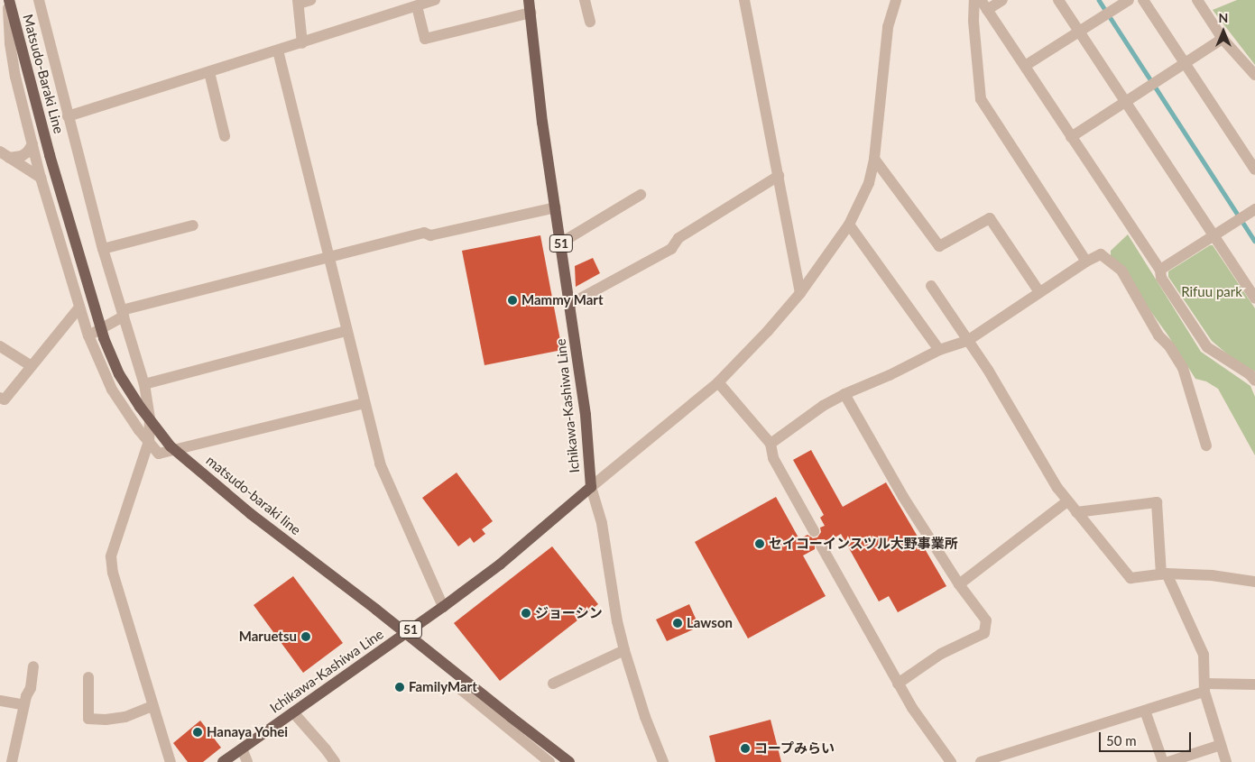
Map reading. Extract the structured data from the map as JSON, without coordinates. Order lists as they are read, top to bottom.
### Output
{
  "streets": {
    "main road": [
      "Matsudo-Baraki Line",
      "51",
      "Ichikawa-Kashiwa Line",
      "matsudo-baraki line"
    ]
  },
  "crossings": [
    ["Matsudo-Baraki Line", "matsudo-baraki line"]
  ],
  "parks": ["Rifuu park"],
  "places": [
    "Mammy Mart",
    "セイコーインスツル大野事業所",
    "ジョーシン",
    "Lawson",
    "Maruetsu",
    "FamilyMart",
    "Hanaya Yohei",
    "コープみらい"
  ],
  "scale_bar": "50 m",
  "north": "top"
}
